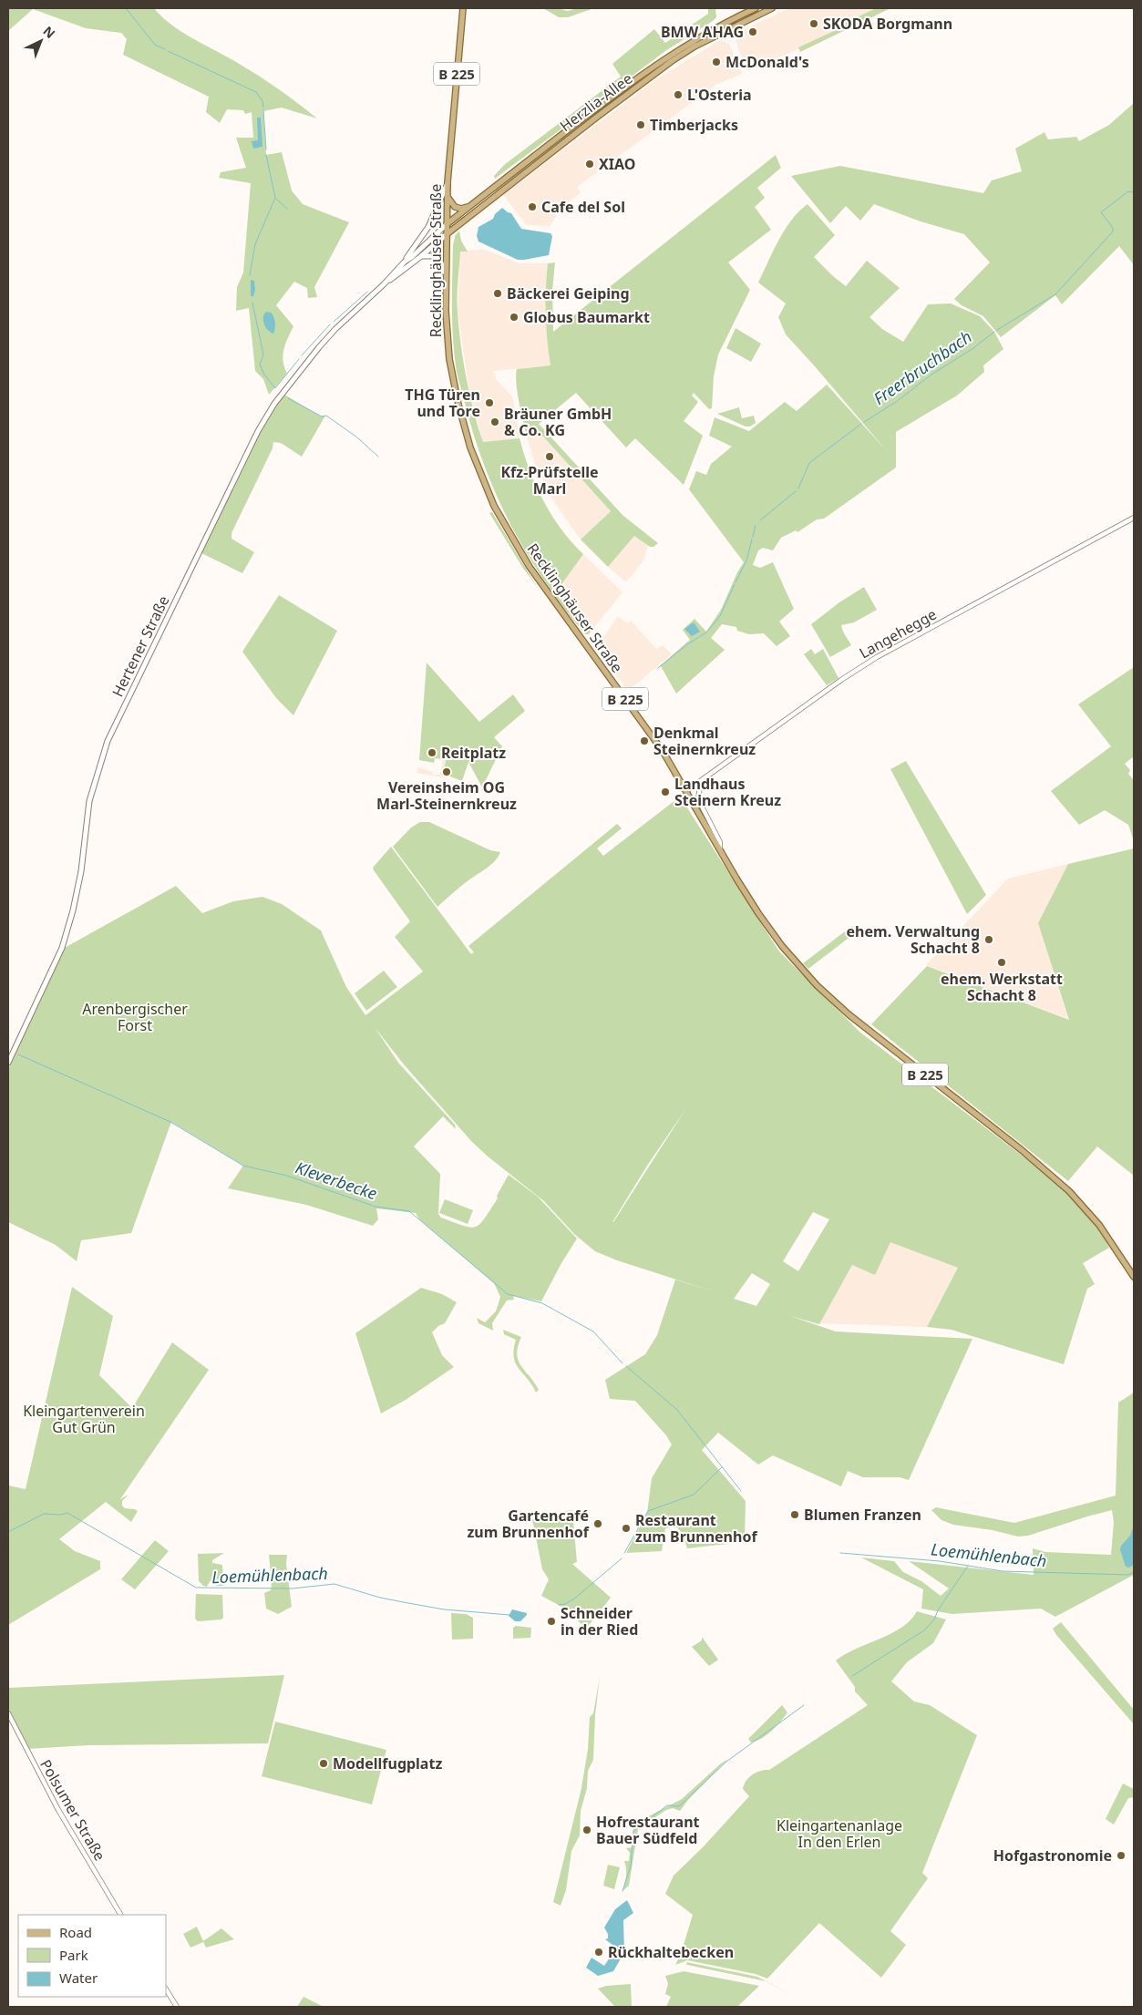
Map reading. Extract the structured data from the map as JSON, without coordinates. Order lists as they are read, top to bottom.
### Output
{
  "streets": {
    "main road": [
      "B 225",
      "Herzlia-Allee",
      "Recklinghäuser Straße",
      "Hertener Straße"
    ],
    "street": ["Langehegge", "Polsumer Straße"]
  },
  "crossings": [
    ["B 225", "Recklinghäuser Straße"],
    ["B 225", "Langehegge"],
    ["Herzlia-Allee", "Recklinghäuser Straße"],
    ["Herzlia-Allee", "Hertener Straße"],
    ["Recklinghäuser Straße", "Langehegge"],
    ["Recklinghäuser Straße", "Hertener Straße"]
  ],
  "water": ["Freerbruchbach", "Kleverbecke", "Loemühlenbach"],
  "parks": ["Arenbergischer Forst", "Kleingartenverein Gut Grün", "Kleingartenanlage In den Erlen"],
  "places": [
    "SKODA Borgmann",
    "BMW AHAG",
    "McDonald's",
    "L'Osteria",
    "Timberjacks",
    "XIAO",
    "Cafe del Sol",
    "Bäckerei Geiping",
    "Globus Baumarkt",
    "THG Türen und Tore",
    "Bräuner GmbH & Co. KG",
    "Kfz-Prüfstelle Marl",
    "Denkmal Steinernkreuz",
    "Reitplatz",
    "Vereinsheim OG Marl-Steinernkreuz",
    "Landhaus Steinern Kreuz",
    "ehem. Verwaltung Schacht 8",
    "ehem. Werkstatt Schacht 8",
    "Blumen Franzen",
    "Gartencafé zum Brunnenhof",
    "Restaurant zum Brunnenhof",
    "Schneider in der Ried",
    "Modellfugplatz",
    "Hofrestaurant Bauer Südfeld",
    "Hofgastronomie",
    "Rückhaltebecken"
  ],
  "legend": ["Road", "Park", "Water"],
  "north": "top right"
}
